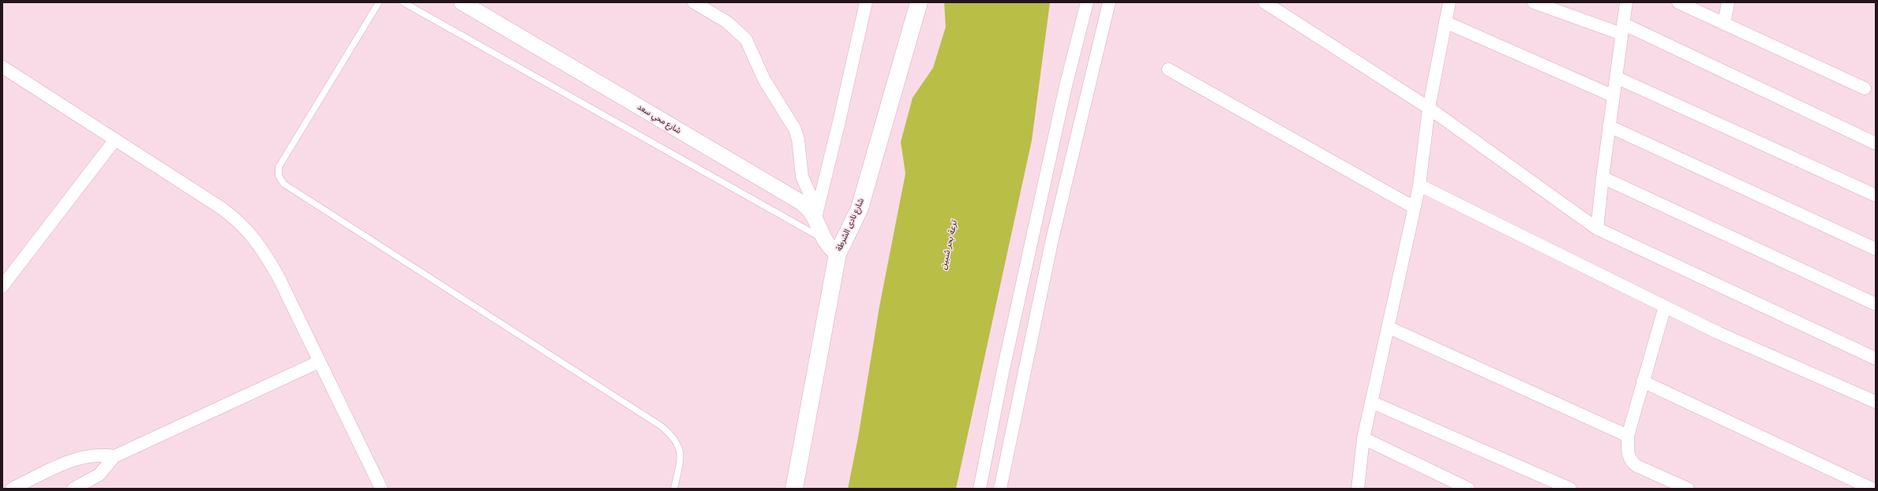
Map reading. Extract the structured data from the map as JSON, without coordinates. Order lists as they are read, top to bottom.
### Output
{
  "streets": {
    "main road": ["شارع نادى الشرطة"],
    "street": ["شارع محي سعد"]
  },
  "crossings": [
    ["شارع محي سعد", "شارع نادى الشرطة"]
  ],
  "water": ["ترعة بحر شبين"]
}
